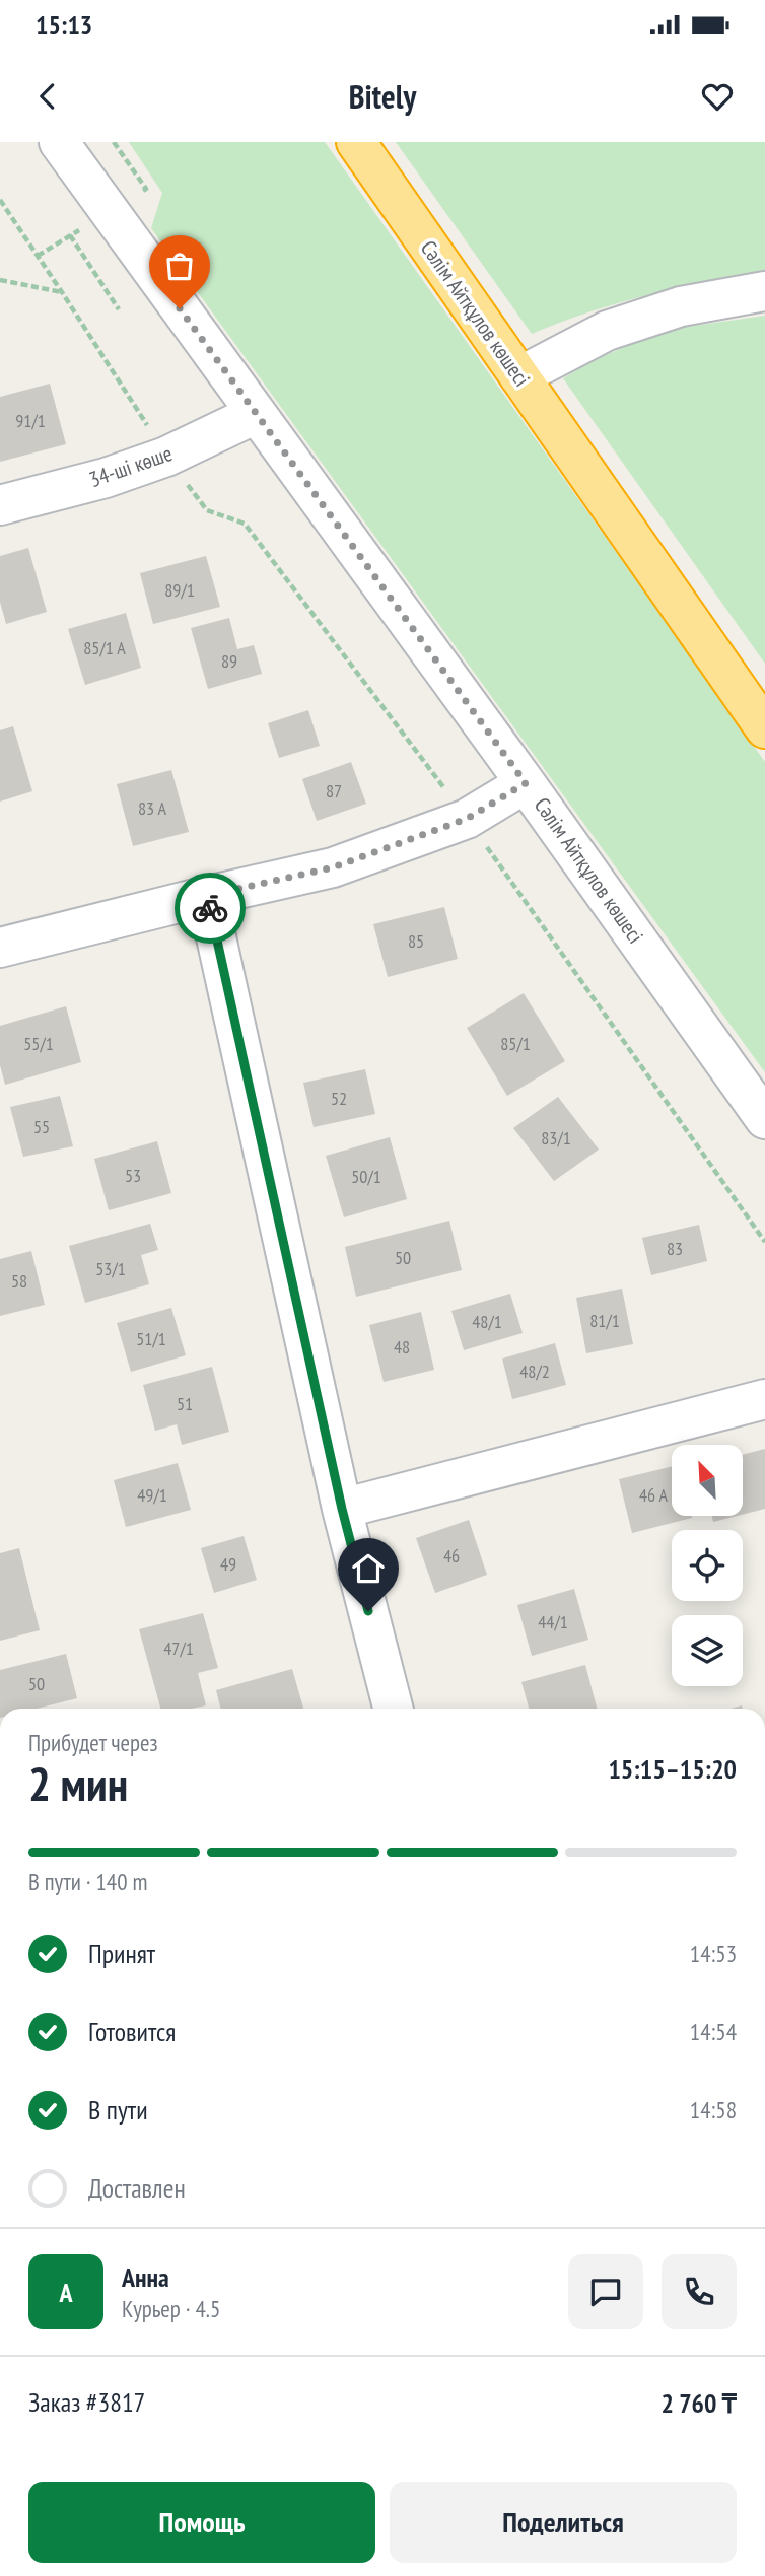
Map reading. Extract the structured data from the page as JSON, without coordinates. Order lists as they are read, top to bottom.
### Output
{
  "streets": {
    "highway": ["Сәлім Айтқұлов көшесі"],
    "street": ["34-ші көше"]
  },
  "crossings": [
    ["Сәлім Айтқұлов көшесі", "34-ші көше"]
  ],
  "house_numbers": [
    "91/1",
    "89/1",
    "85/1 А",
    "89",
    "87",
    "83 А",
    "85",
    "55/1",
    "85/1",
    "52",
    "55",
    "83/1",
    "53",
    "50/1",
    "83",
    "50",
    "53/1",
    "58",
    "81/1",
    "48/1",
    "51/1",
    "48",
    "48/2",
    "51",
    "49/1",
    "46 А",
    "46",
    "49",
    "44/1",
    "47/1",
    "50"
  ],
  "north": "top left",
  "page": {
    "status": "15:13",
    "header": "Bitely",
    "heading": ["2 мин", "Прибудет через", "15:15–15:20"],
    "panel": [
      "Анна",
      "Курьер · 4.5",
      "Заказ #3817",
      "2 760 ₸"
    ],
    "bar": "В пути · 140 m",
    "list": [
      ["Принят", "14:53"],
      ["Готовится", "14:54"],
      ["В пути", "14:58"],
      "Доставлен"
    ],
    "round": "А",
    "buttons": ["Помощь", "Поделиться"]
  }
}
